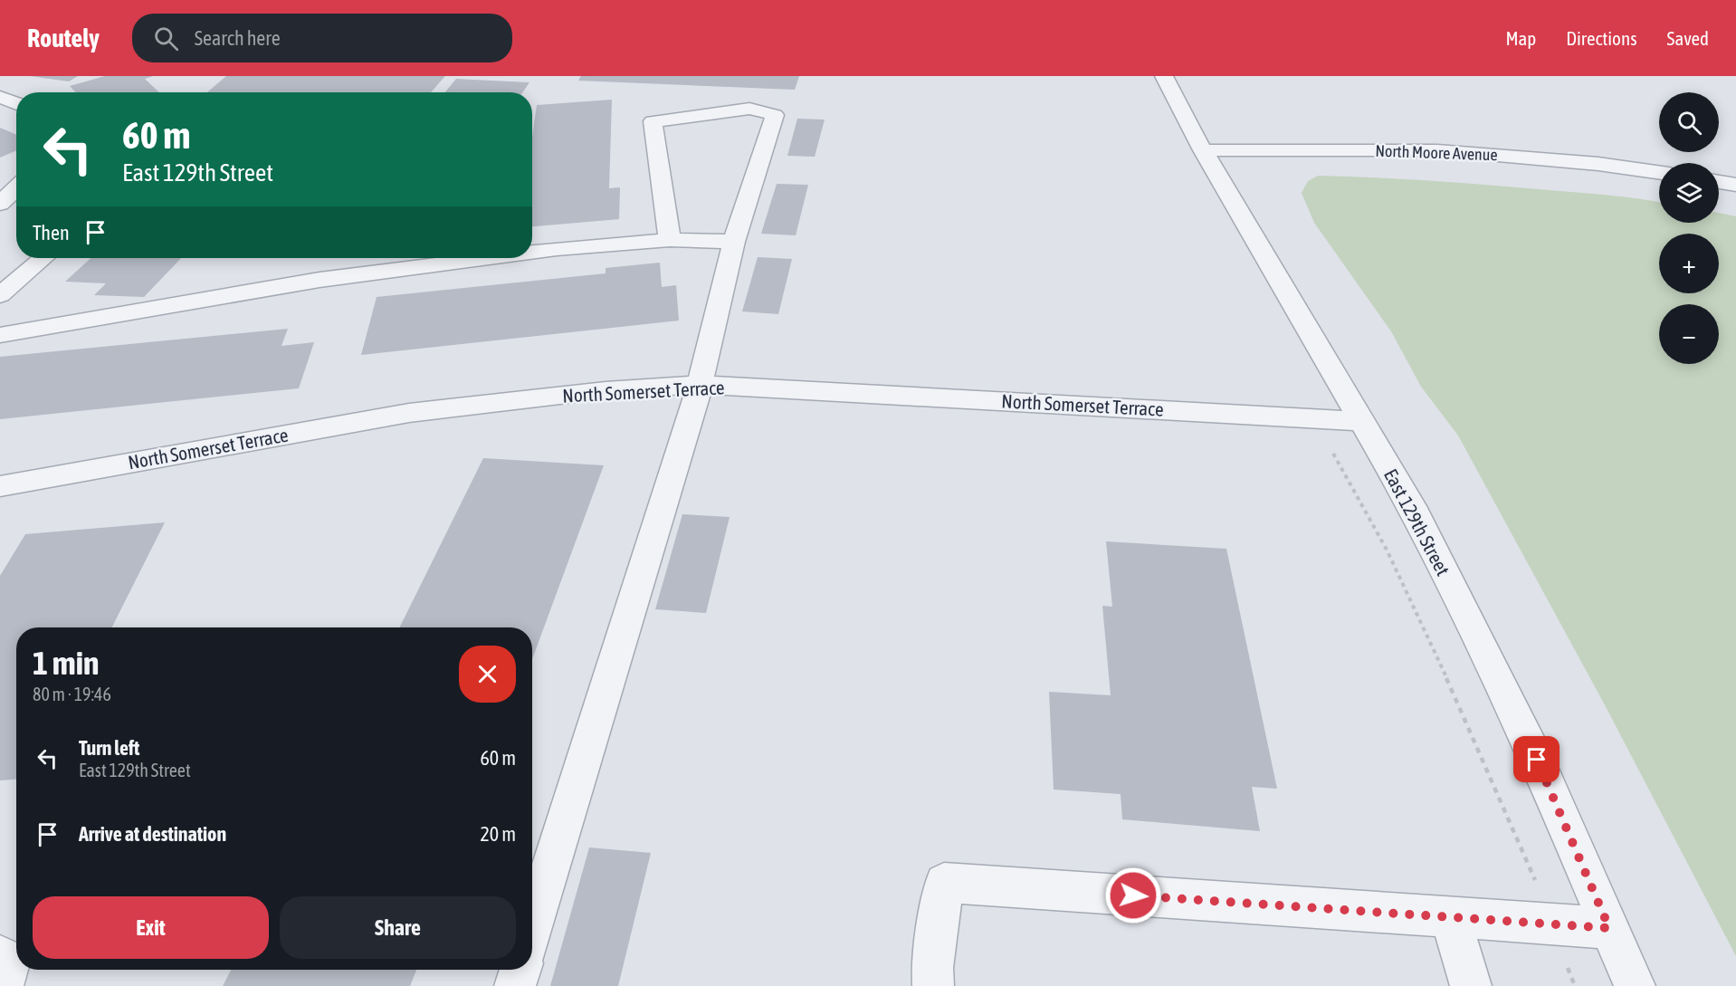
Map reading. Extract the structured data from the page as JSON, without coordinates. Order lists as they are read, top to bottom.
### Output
{
  "streets": {
    "street": ["North Moore Avenue", "North Somerset Terrace", "East 129th Street"]
  },
  "crossings": [
    ["North Moore Avenue", "East 129th Street"],
    ["North Somerset Terrace", "East 129th Street"]
  ],
  "page": {
    "header": "Routely",
    "search": "Search here",
    "nav": ["Map", "Directions", "Saved"],
    "map_buttons": ["+", "−"],
    "turn": ["60 m", "East 129th Street"],
    "then": "Then",
    "heading": ["1 min", "80 m · 19:46"],
    "list": [
      {
        "name": "Turn left",
        "note": "East 129th Street",
        "value": "60 m"
      },
      {
        "name": "Arrive at destination",
        "value": "20 m"
      }
    ],
    "buttons": ["Exit", "Share"]
  }
}
